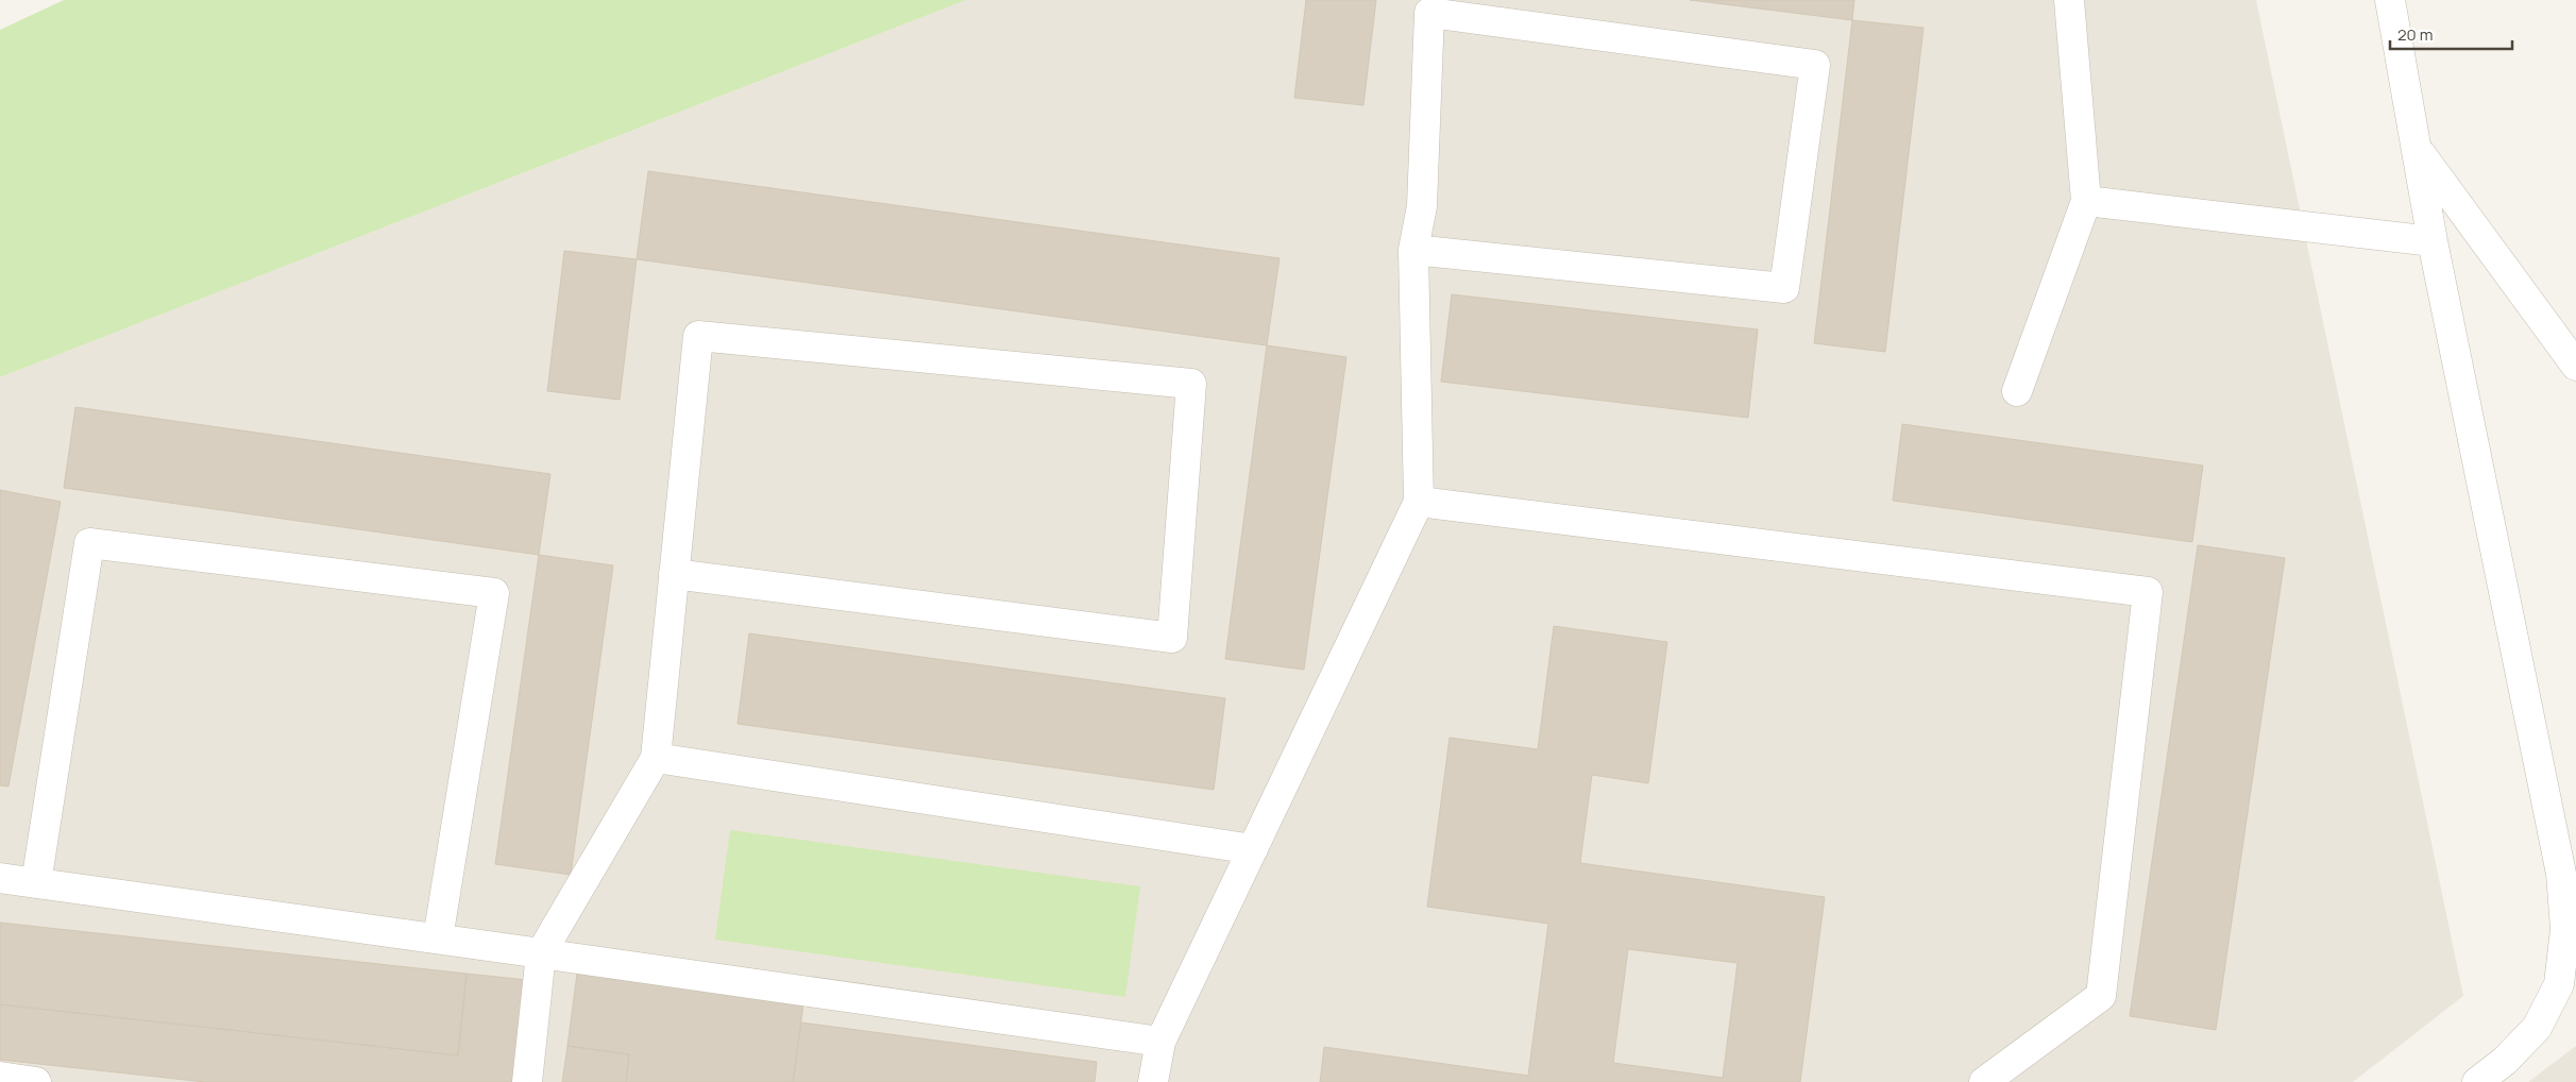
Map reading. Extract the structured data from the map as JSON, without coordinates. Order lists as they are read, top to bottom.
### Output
{
  "scale_bar": "20 m"
}
